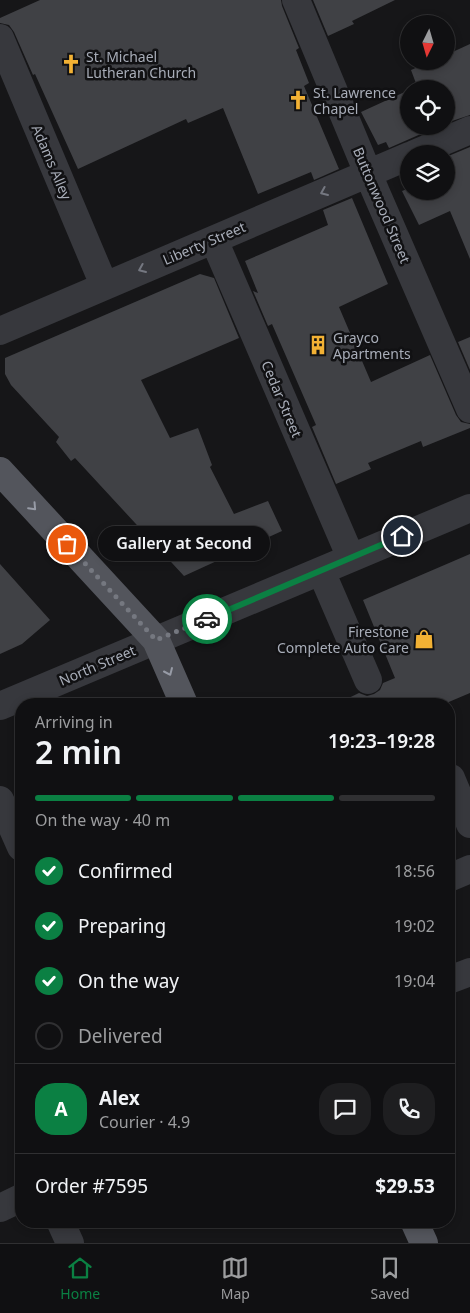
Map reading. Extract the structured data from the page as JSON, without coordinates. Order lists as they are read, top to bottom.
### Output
{
  "streets": {
    "street": [
      "Adams Alley",
      "Buttonwood Street",
      "Liberty Street",
      "Cedar Street",
      "North Street"
    ]
  },
  "crossings": [
    ["Adams Alley", "Liberty Street"],
    ["Buttonwood Street", "Liberty Street"],
    ["Liberty Street", "Cedar Street"],
    ["Cedar Street", "North Street"]
  ],
  "one_way": ["Liberty Street"],
  "places": {
    "church": ["St. Michael Lutheran Church", "St. Lawrence Chapel"],
    "building": ["Grayco Apartments"],
    "other": ["Gallery at Second"],
    "shop": ["Firestone Complete Auto Care"]
  },
  "north": "bottom",
  "page": {
    "bubble": "Gallery at Second",
    "heading": ["2 min", "Arriving in", "19:23–19:28"],
    "panel": [
      "Alex",
      "Courier · 4.9",
      "Order #7595",
      "$29.53"
    ],
    "bar": "On the way · 40 m",
    "list": [
      ["Confirmed", "18:56"],
      ["Preparing", "19:02"],
      ["On the way", "19:04"],
      "Delivered"
    ],
    "round": "A",
    "tabs": ["Home", "Map", "Saved"]
  }
}
